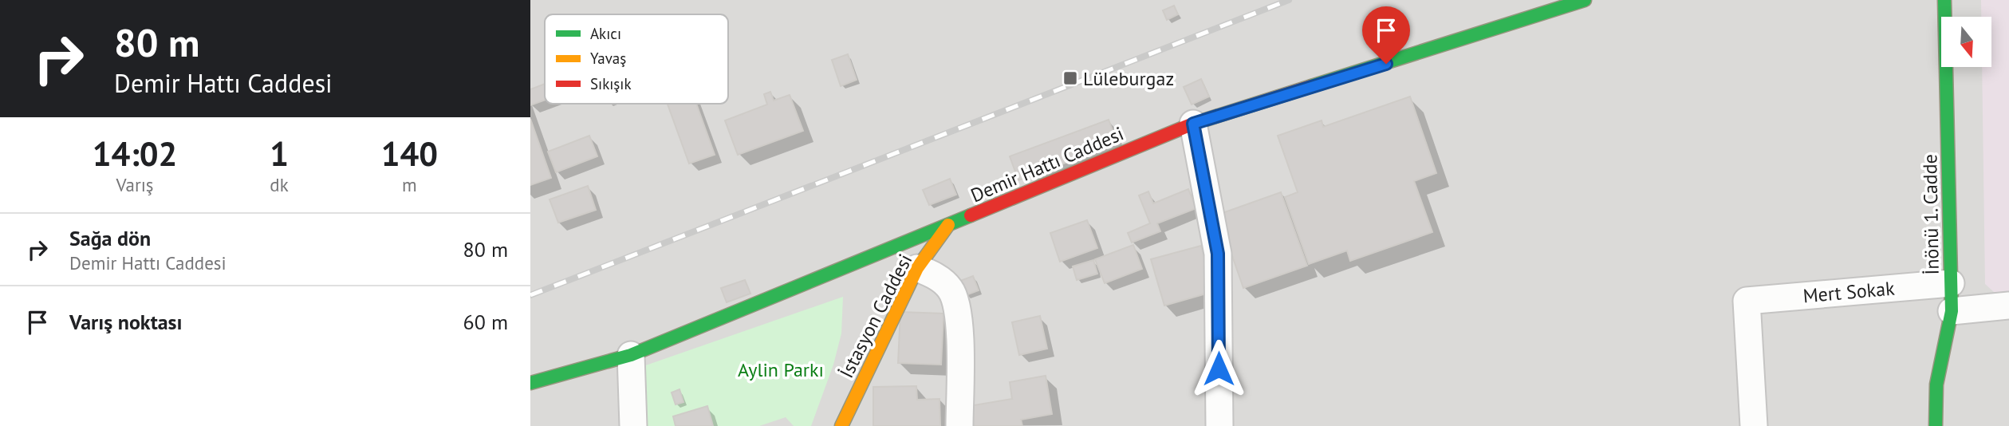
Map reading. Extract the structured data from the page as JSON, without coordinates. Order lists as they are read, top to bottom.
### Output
{
  "streets": {
    "street": [
      "Demir Hattı Caddesi",
      "İnönü 1. Cadde",
      "Mert Sokak",
      "İstasyon Caddesi"
    ]
  },
  "crossings": [
    ["Demir Hattı Caddesi", "İstasyon Caddesi"],
    ["İnönü 1. Cadde", "Mert Sokak"]
  ],
  "parks": ["Aylin Parkı"],
  "places": {
    "transit": ["Lüleburgaz"]
  },
  "legend": ["Akıcı", "Yavaş", "Sıkışık"],
  "north": "bottom",
  "page": {
    "turn": ["80 m", "Demir Hattı Caddesi"],
    "eta": [
      "14:02",
      "Varış",
      "1",
      "dk",
      "140",
      "m"
    ],
    "list": [
      {
        "name": "Sağa dön",
        "note": "Demir Hattı Caddesi",
        "value": "80 m"
      },
      {
        "name": "Varış noktası",
        "value": "60 m"
      }
    ]
  }
}
